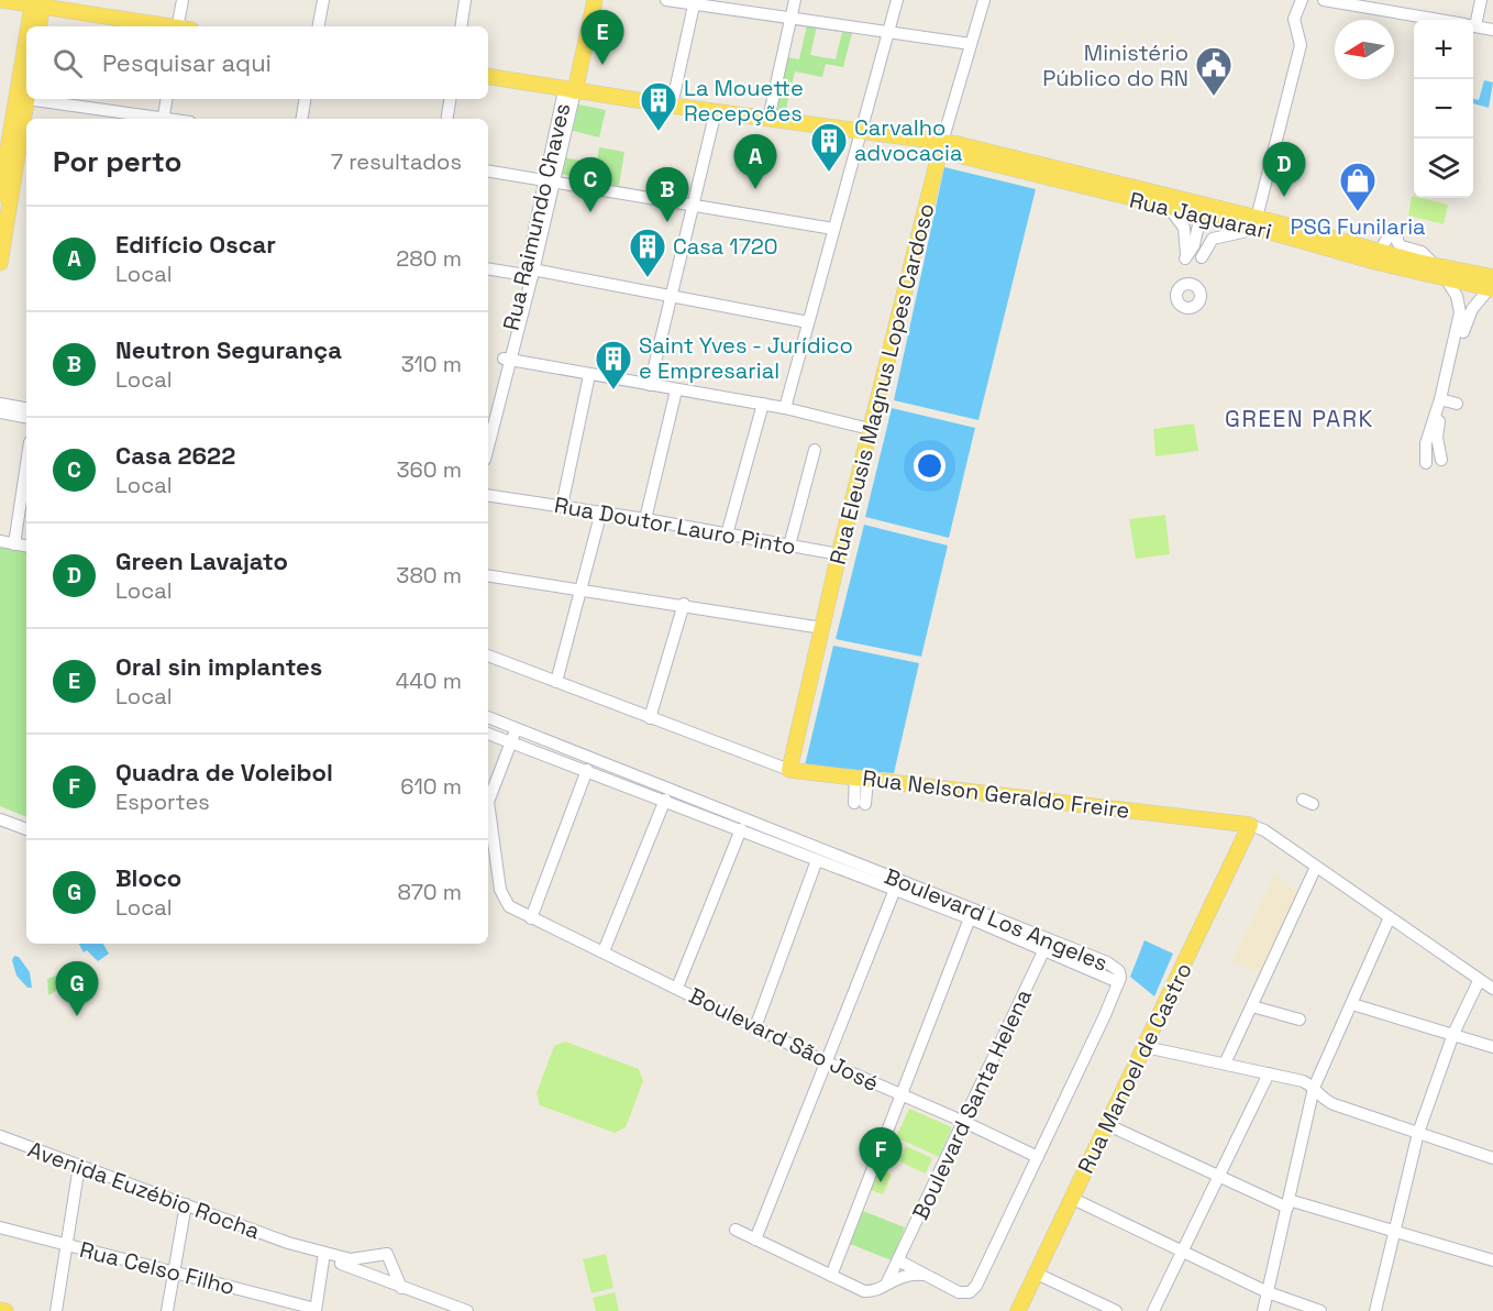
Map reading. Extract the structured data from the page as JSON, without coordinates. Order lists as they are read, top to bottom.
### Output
{
  "streets": {
    "main road": [
      "Rua Jaguarari",
      "Rua Raimundo Chaves",
      "Rua Eleusis Magnus Lopes Cardoso",
      "Rua Nelson Geraldo Freire",
      "Rua Manoel de Castro"
    ],
    "street": [
      "Rua Doutor Lauro Pinto",
      "Boulevard Los Angeles",
      "Boulevard São José",
      "Boulevard Santa Helena",
      "Avenida Euzébio Rocha",
      "Rua Celso Filho"
    ]
  },
  "crossings": [
    ["Rua Jaguarari", "Rua Raimundo Chaves"],
    ["Rua Jaguarari", "Rua Eleusis Magnus Lopes Cardoso"],
    ["Rua Eleusis Magnus Lopes Cardoso", "Rua Doutor Lauro Pinto"],
    ["Rua Eleusis Magnus Lopes Cardoso", "Rua Nelson Geraldo Freire"],
    ["Rua Nelson Geraldo Freire", "Rua Manoel de Castro"],
    ["Boulevard Los Angeles", "Boulevard São José"],
    ["Boulevard Los Angeles", "Boulevard Santa Helena"],
    ["Boulevard São José", "Boulevard Santa Helena"]
  ],
  "districts": ["GREEN PARK"],
  "places": {
    "public building": ["Ministério Público do RN"],
    "building": [
      "La Mouette Recepções",
      "Carvalho advocacia",
      "Casa 1720",
      "Saint Yves - Jurídico e Empresarial"
    ],
    "shop": ["PSG Funilaria"]
  },
  "north": "left",
  "page": {
    "pins": [
      "E",
      "A",
      "D",
      "C",
      "B",
      "G",
      "F"
    ],
    "map_buttons": ["+", "−"],
    "search": "Pesquisar aqui",
    "heading": ["Por perto", "7 resultados"],
    "list": [
      {
        "mark": "A",
        "name": "Edifício Oscar",
        "note": "Local",
        "value": "280 m"
      },
      {
        "mark": "B",
        "name": "Neutron Segurança",
        "note": "Local",
        "value": "310 m"
      },
      {
        "mark": "C",
        "name": "Casa 2622",
        "note": "Local",
        "value": "360 m"
      },
      {
        "mark": "D",
        "name": "Green Lavajato",
        "note": "Local",
        "value": "380 m"
      },
      {
        "mark": "E",
        "name": "Oral sin implantes",
        "note": "Local",
        "value": "440 m"
      },
      {
        "mark": "F",
        "name": "Quadra de Voleibol",
        "note": "Esportes",
        "value": "610 m"
      },
      {
        "mark": "G",
        "name": "Bloco",
        "note": "Local",
        "value": "870 m"
      }
    ]
  }
}
